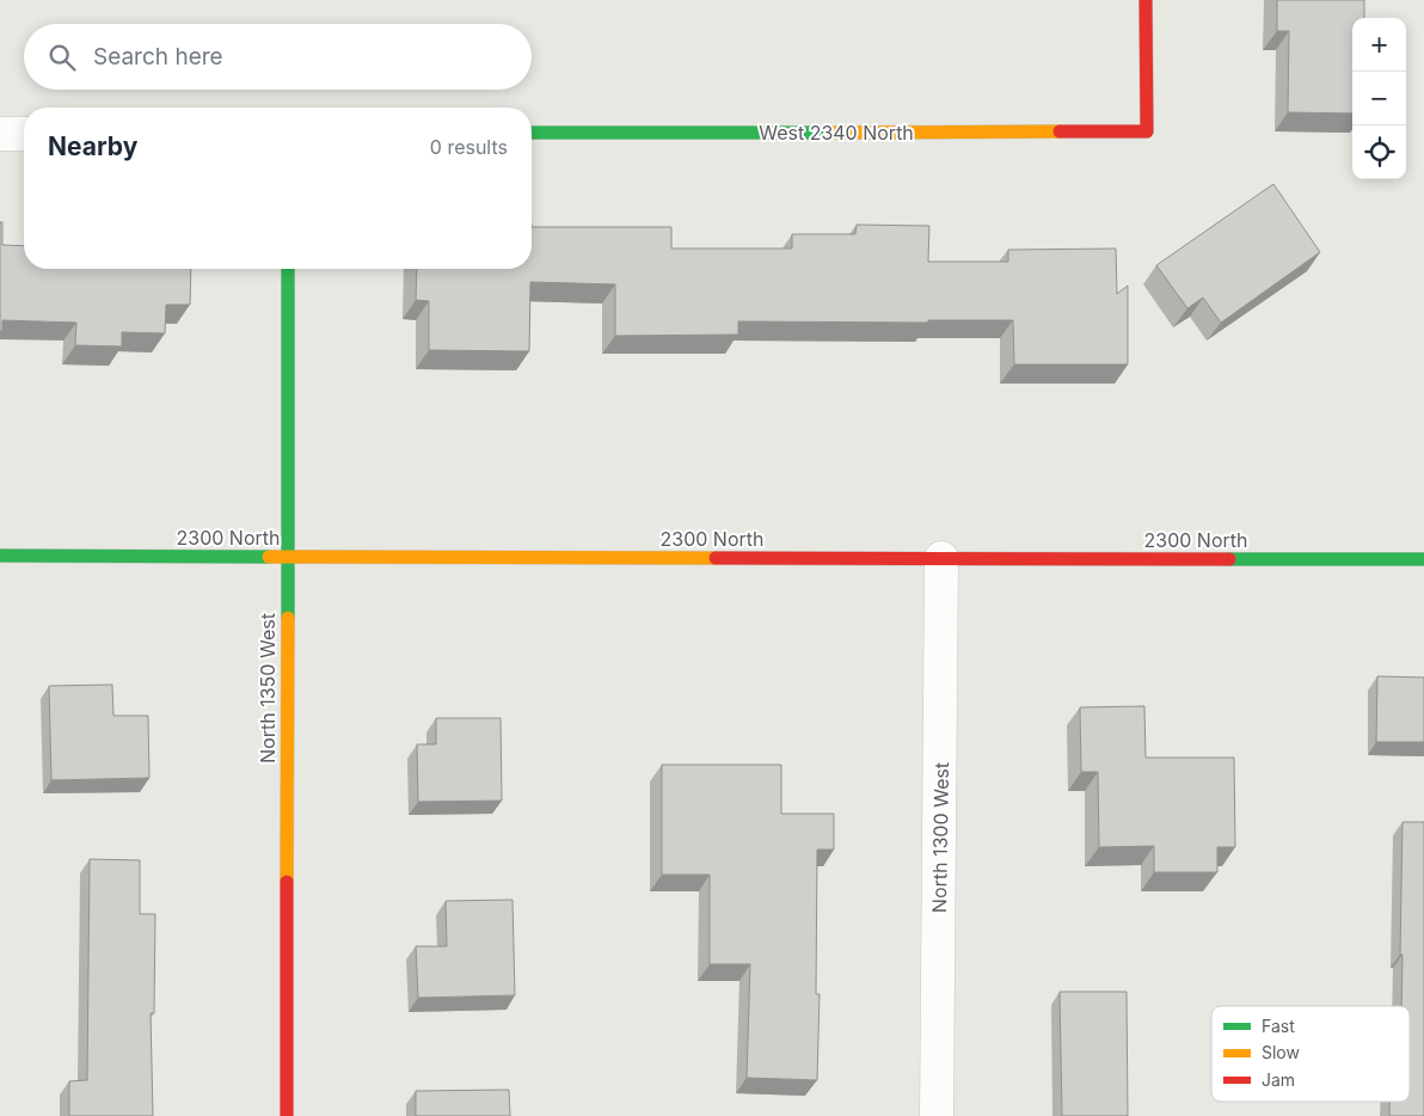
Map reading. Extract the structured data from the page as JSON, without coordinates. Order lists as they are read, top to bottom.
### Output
{
  "streets": {
    "street": [
      "West 2340 North",
      "2300 North",
      "North 1350 West",
      "North 1300 West"
    ]
  },
  "crossings": [
    ["2300 North", "North 1350 West"],
    ["2300 North", "North 1300 West"]
  ],
  "legend": ["Fast", "Slow", "Jam"],
  "page": {
    "map_buttons": ["+", "−"],
    "search": "Search here",
    "heading": ["Nearby", "0 results"]
  }
}
